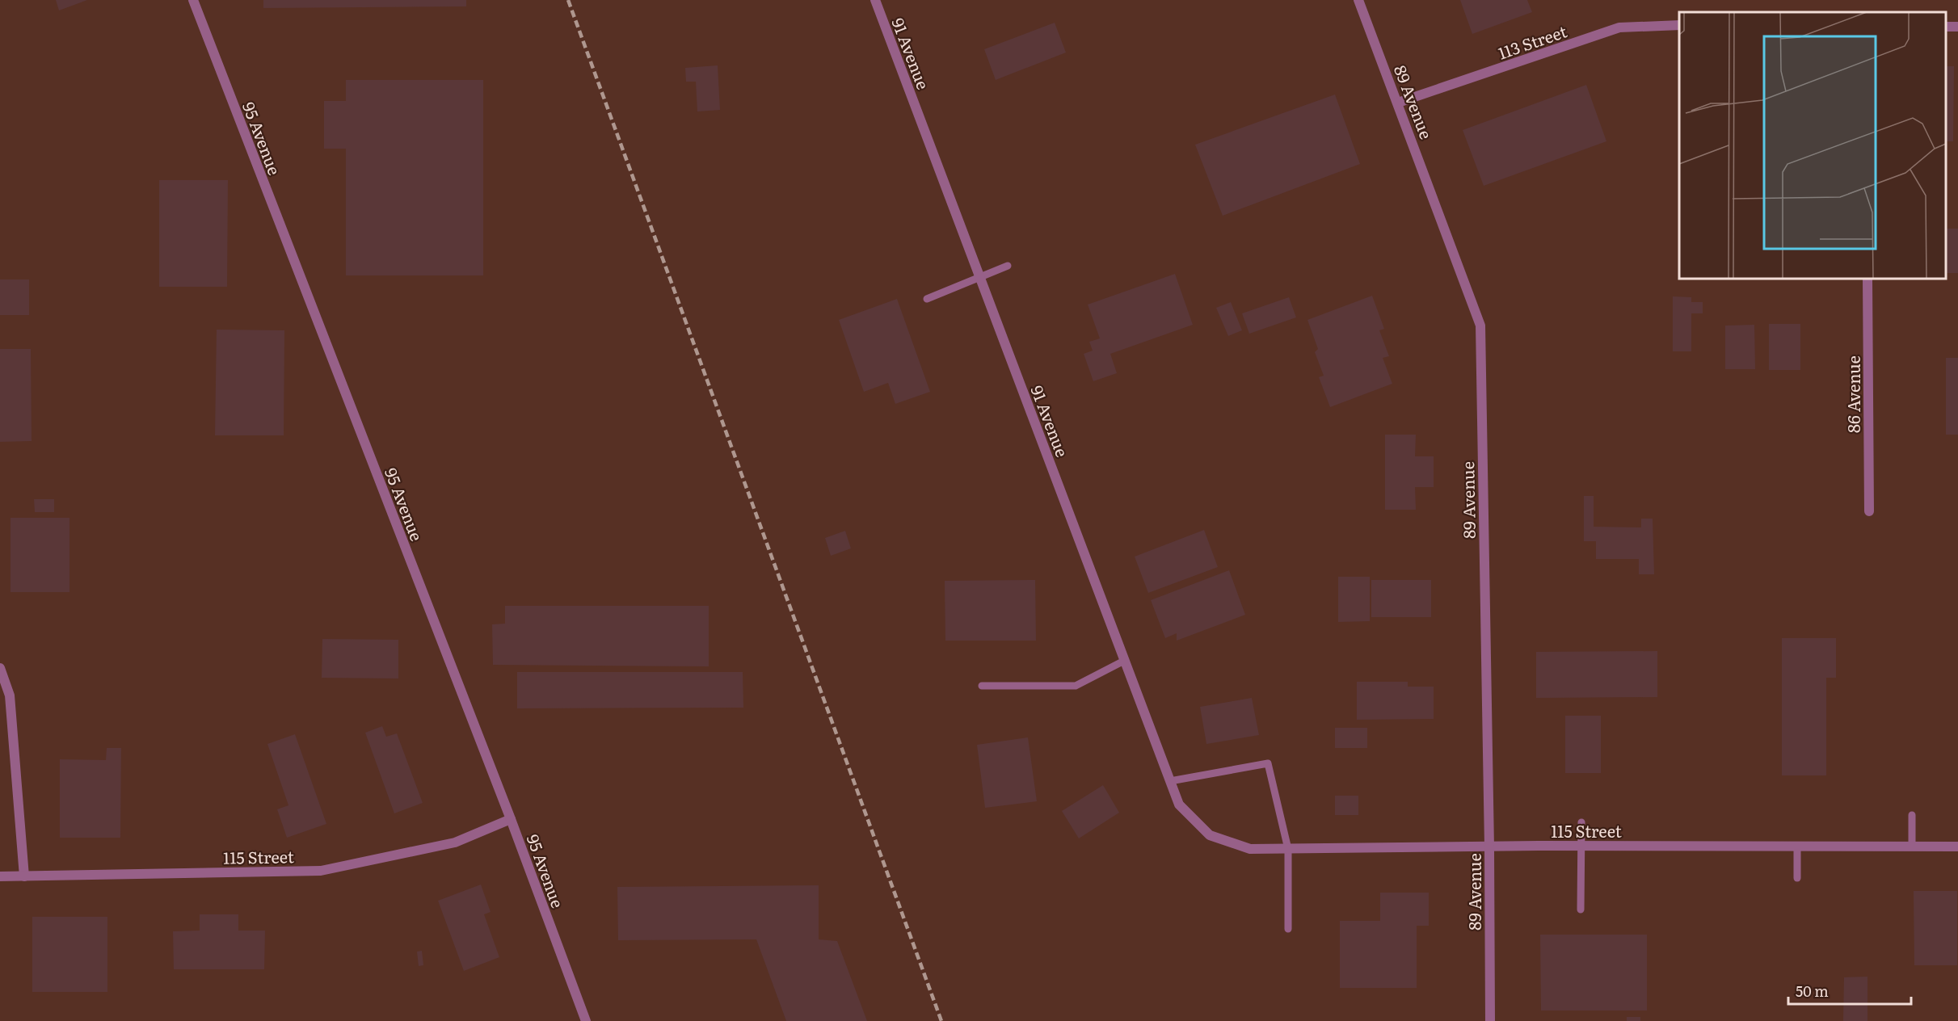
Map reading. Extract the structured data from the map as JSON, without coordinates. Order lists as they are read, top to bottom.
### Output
{
  "streets": {
    "street": [
      "113 Street",
      "91 Avenue",
      "89 Avenue",
      "95 Avenue",
      "86 Avenue",
      "115 Street"
    ]
  },
  "crossings": [
    ["113 Street", "89 Avenue"],
    ["91 Avenue", "115 Street"],
    ["89 Avenue", "115 Street"],
    ["95 Avenue", "115 Street"]
  ],
  "scale_bar": "50 m"
}
